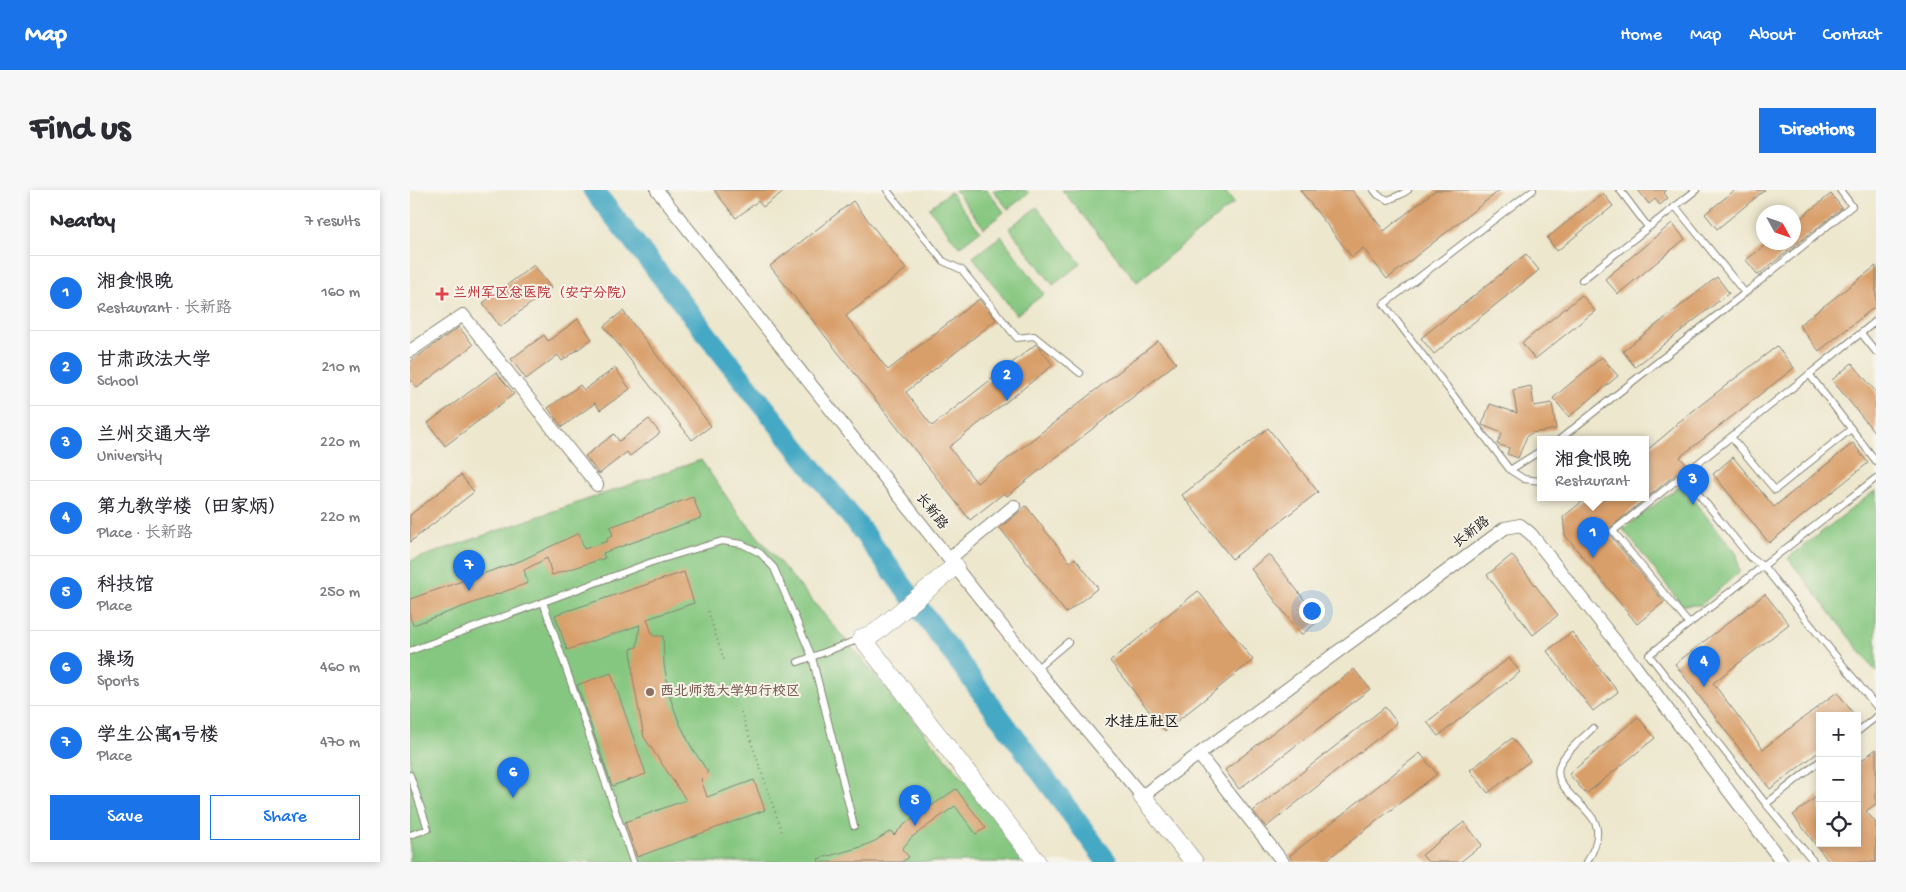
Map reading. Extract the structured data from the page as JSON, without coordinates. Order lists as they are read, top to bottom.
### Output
{
  "streets": {
    "street": ["长新路"]
  },
  "districts": ["水挂庄社区"],
  "places": {
    "health": ["兰州军区总医院（安宁分院）"],
    "other": ["西北师范大学知行校区"]
  },
  "north": "bottom right",
  "page": {
    "header": "Map",
    "nav": [
      "Home",
      "Map",
      "About",
      "Contact"
    ],
    "buttons": [
      "Directions",
      ["Save", "Share"]
    ],
    "title": "Find us",
    "heading": ["Nearby", "7 results"],
    "list": [
      {
        "mark": "1",
        "name": "湘食恨晚",
        "note": "Restaurant · 长新路",
        "value": "160 m"
      },
      {
        "mark": "2",
        "name": "甘肃政法大学",
        "note": "School",
        "value": "210 m"
      },
      {
        "mark": "3",
        "name": "兰州交通大学",
        "note": "University",
        "value": "220 m"
      },
      {
        "mark": "4",
        "name": "第九教学楼（田家炳）",
        "note": "Place · 长新路",
        "value": "220 m"
      },
      {
        "mark": "5",
        "name": "科技馆",
        "note": "Place",
        "value": "250 m"
      },
      {
        "mark": "6",
        "name": "操场",
        "note": "Sports",
        "value": "460 m"
      },
      {
        "mark": "7",
        "name": "学生公寓1号楼",
        "note": "Place",
        "value": "470 m"
      }
    ],
    "pins": [
      "2",
      "3",
      "1",
      "7",
      "4",
      "6",
      "5"
    ],
    "popup": ["湘食恨晚", "Restaurant"],
    "map_buttons": ["+", "−"]
  }
}
